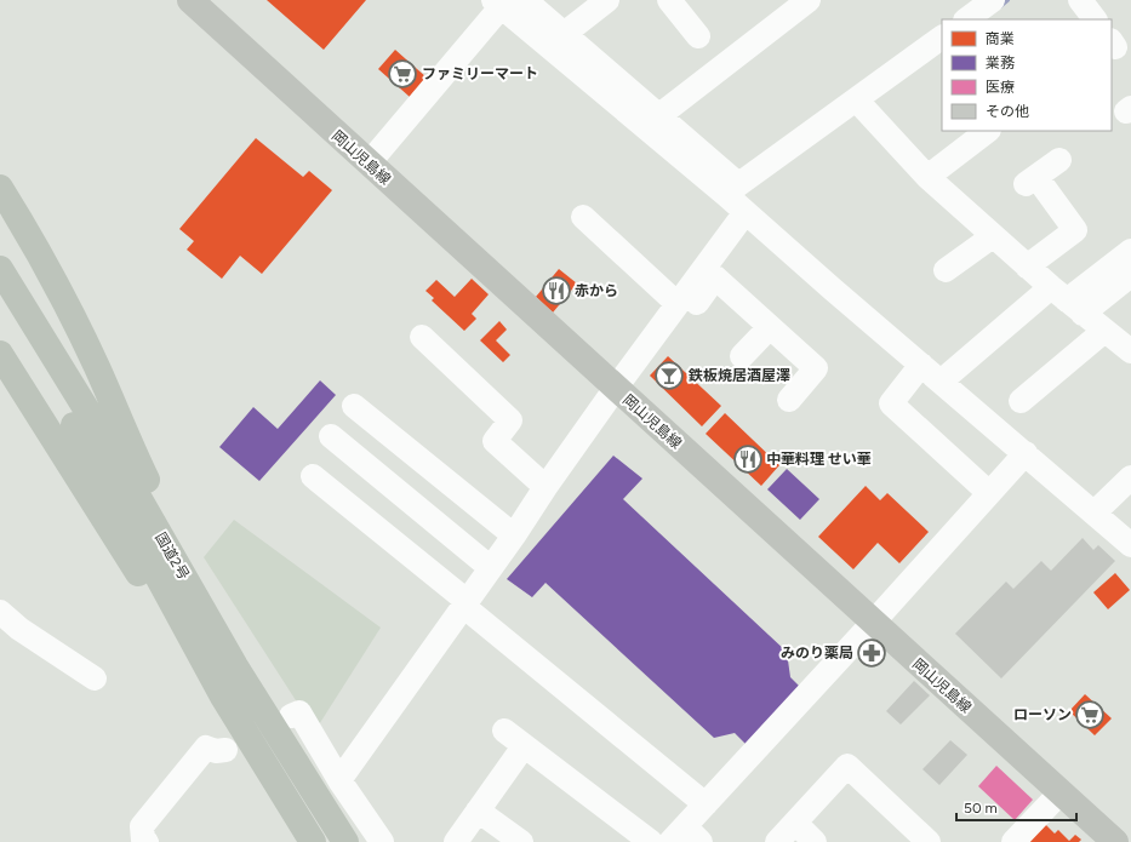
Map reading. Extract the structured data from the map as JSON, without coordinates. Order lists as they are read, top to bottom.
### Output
{
  "streets": {
    "highway": ["国道2号"],
    "main road": ["岡山児島線"]
  },
  "places": {
    "supermarket": ["ファミリーマート", "ローソン"],
    "restaurant": ["赤から", "中華料理 せい華"],
    "bar": ["鉄板焼居酒屋澤"],
    "pharmacy": ["みのり薬局"]
  },
  "legend": [
    "商業",
    "業務",
    "医療",
    "その他"
  ],
  "scale_bar": "50 m"
}
